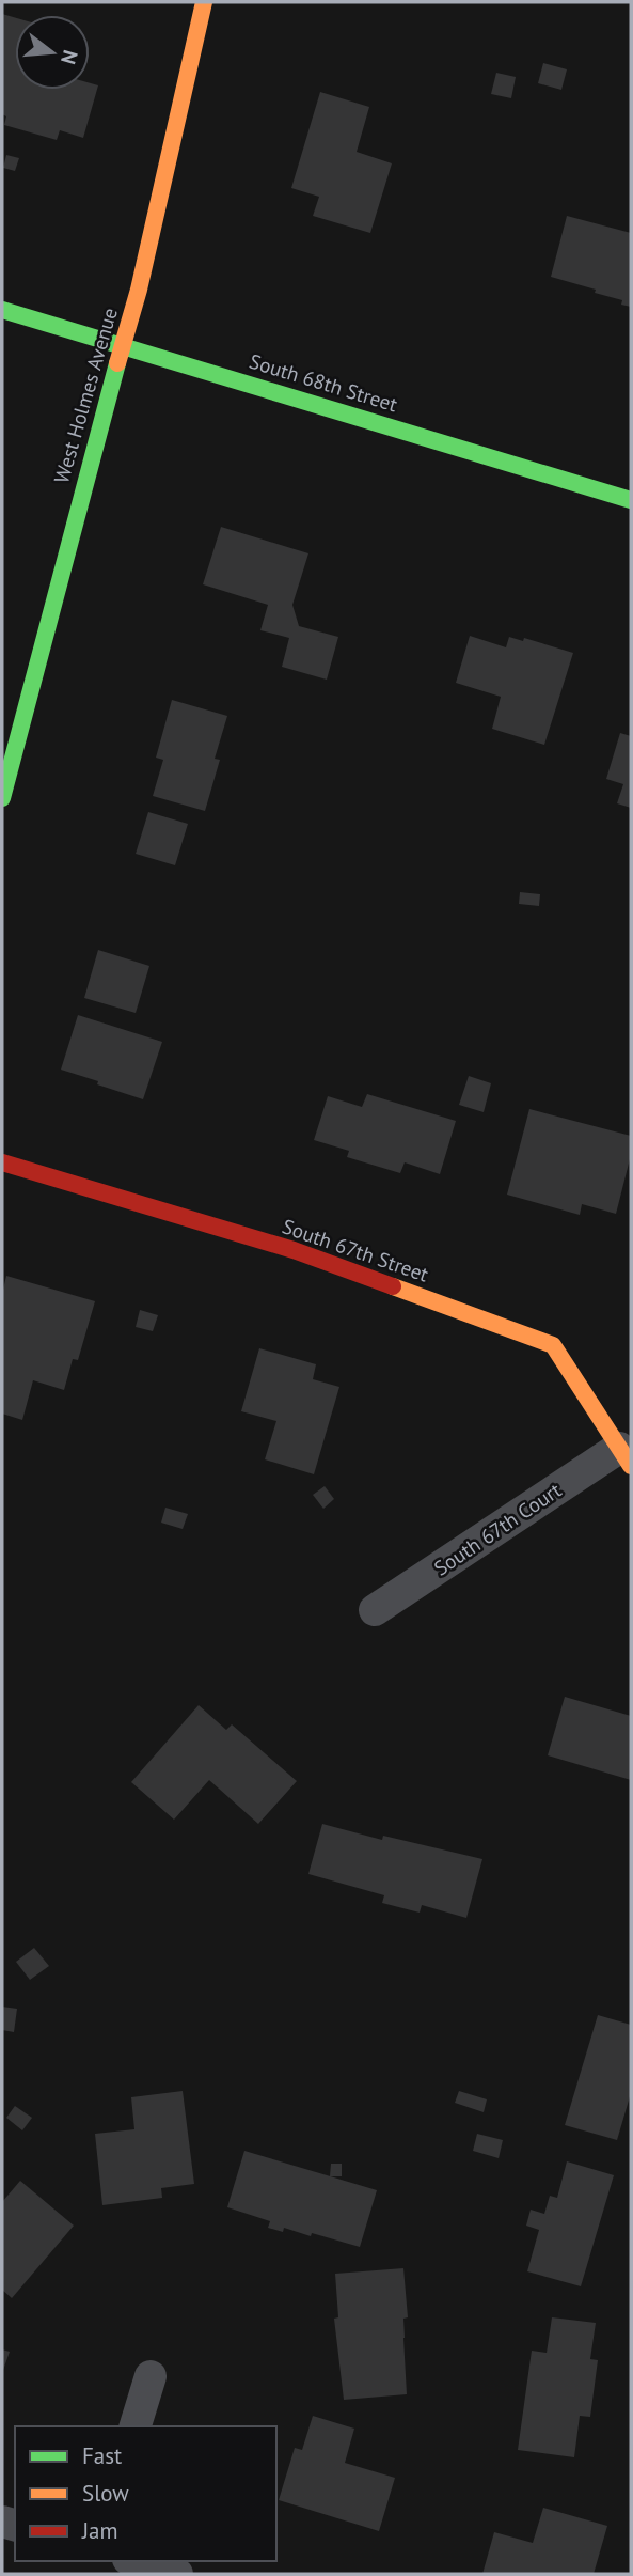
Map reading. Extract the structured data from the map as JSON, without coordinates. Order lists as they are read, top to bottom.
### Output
{
  "streets": {
    "street": [
      "South 68th Street",
      "West Holmes Avenue",
      "South 67th Street",
      "South 67th Court"
    ]
  },
  "crossings": [
    ["South 68th Street", "West Holmes Avenue"],
    ["South 67th Street", "South 67th Court"]
  ],
  "legend": ["Fast", "Slow", "Jam"],
  "north": "right"
}
